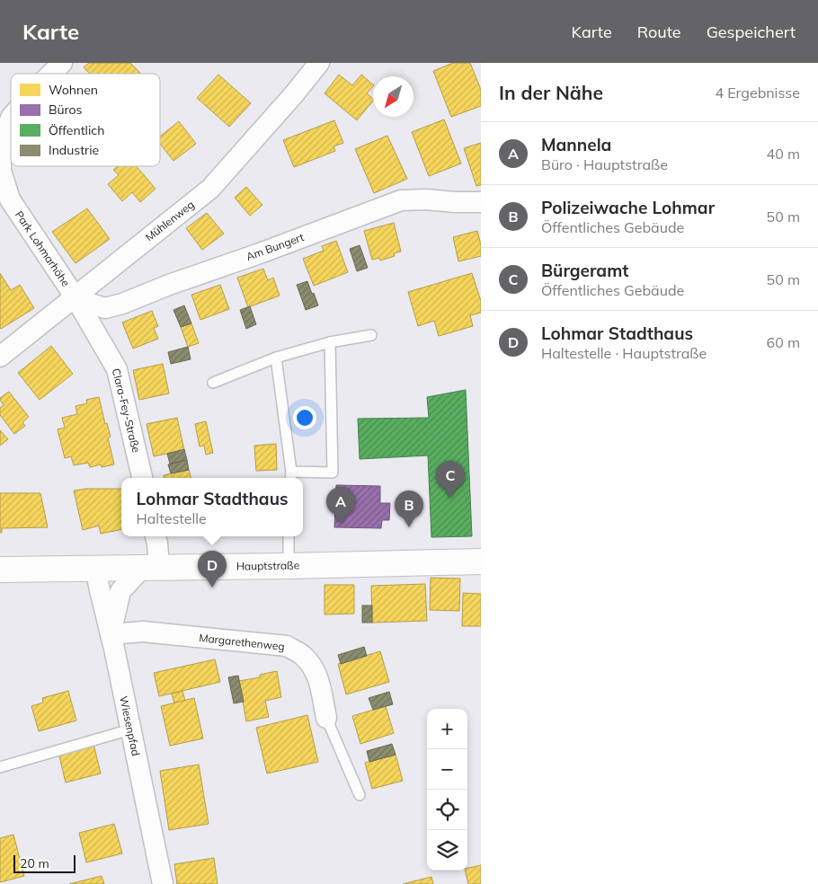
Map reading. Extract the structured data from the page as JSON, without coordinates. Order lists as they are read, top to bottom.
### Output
{
  "streets": {
    "main road": ["Hauptstraße"],
    "street": [
      "Mühlenweg",
      "Am Bungert",
      "Park Lohmarhöhe",
      "Clara-Fey-Straße",
      "Margarethenweg",
      "Wiesenpfad"
    ]
  },
  "crossings": [
    ["Mühlenweg", "Am Bungert"],
    ["Mühlenweg", "Park Lohmarhöhe"],
    ["Mühlenweg", "Clara-Fey-Straße"],
    ["Am Bungert", "Park Lohmarhöhe"],
    ["Am Bungert", "Clara-Fey-Straße"],
    ["Park Lohmarhöhe", "Clara-Fey-Straße"],
    ["Hauptstraße", "Wiesenpfad"],
    ["Margarethenweg", "Wiesenpfad"]
  ],
  "legend": [
    "Wohnen",
    "Büros",
    "Öffentlich",
    "Industrie"
  ],
  "scale_bar": "20 m",
  "north": "bottom left",
  "page": {
    "header": "Karte",
    "nav": ["Karte", "Route", "Gespeichert"],
    "heading": ["In der Nähe", "4 Ergebnisse"],
    "list": [
      {
        "mark": "A",
        "name": "Mannela",
        "note": "Büro · Hauptstraße",
        "value": "40 m"
      },
      {
        "mark": "B",
        "name": "Polizeiwache Lohmar",
        "note": "Öffentliches Gebäude",
        "value": "50 m"
      },
      {
        "mark": "C",
        "name": "Bürgeramt",
        "note": "Öffentliches Gebäude",
        "value": "50 m"
      },
      {
        "mark": "D",
        "name": "Lohmar Stadthaus",
        "note": "Haltestelle · Hauptstraße",
        "value": "60 m"
      }
    ],
    "pins": [
      "C",
      "A",
      "B",
      "D"
    ],
    "popup": ["Lohmar Stadthaus", "Haltestelle"],
    "map_buttons": ["+", "−"],
    "scale": "20 m"
  }
}
